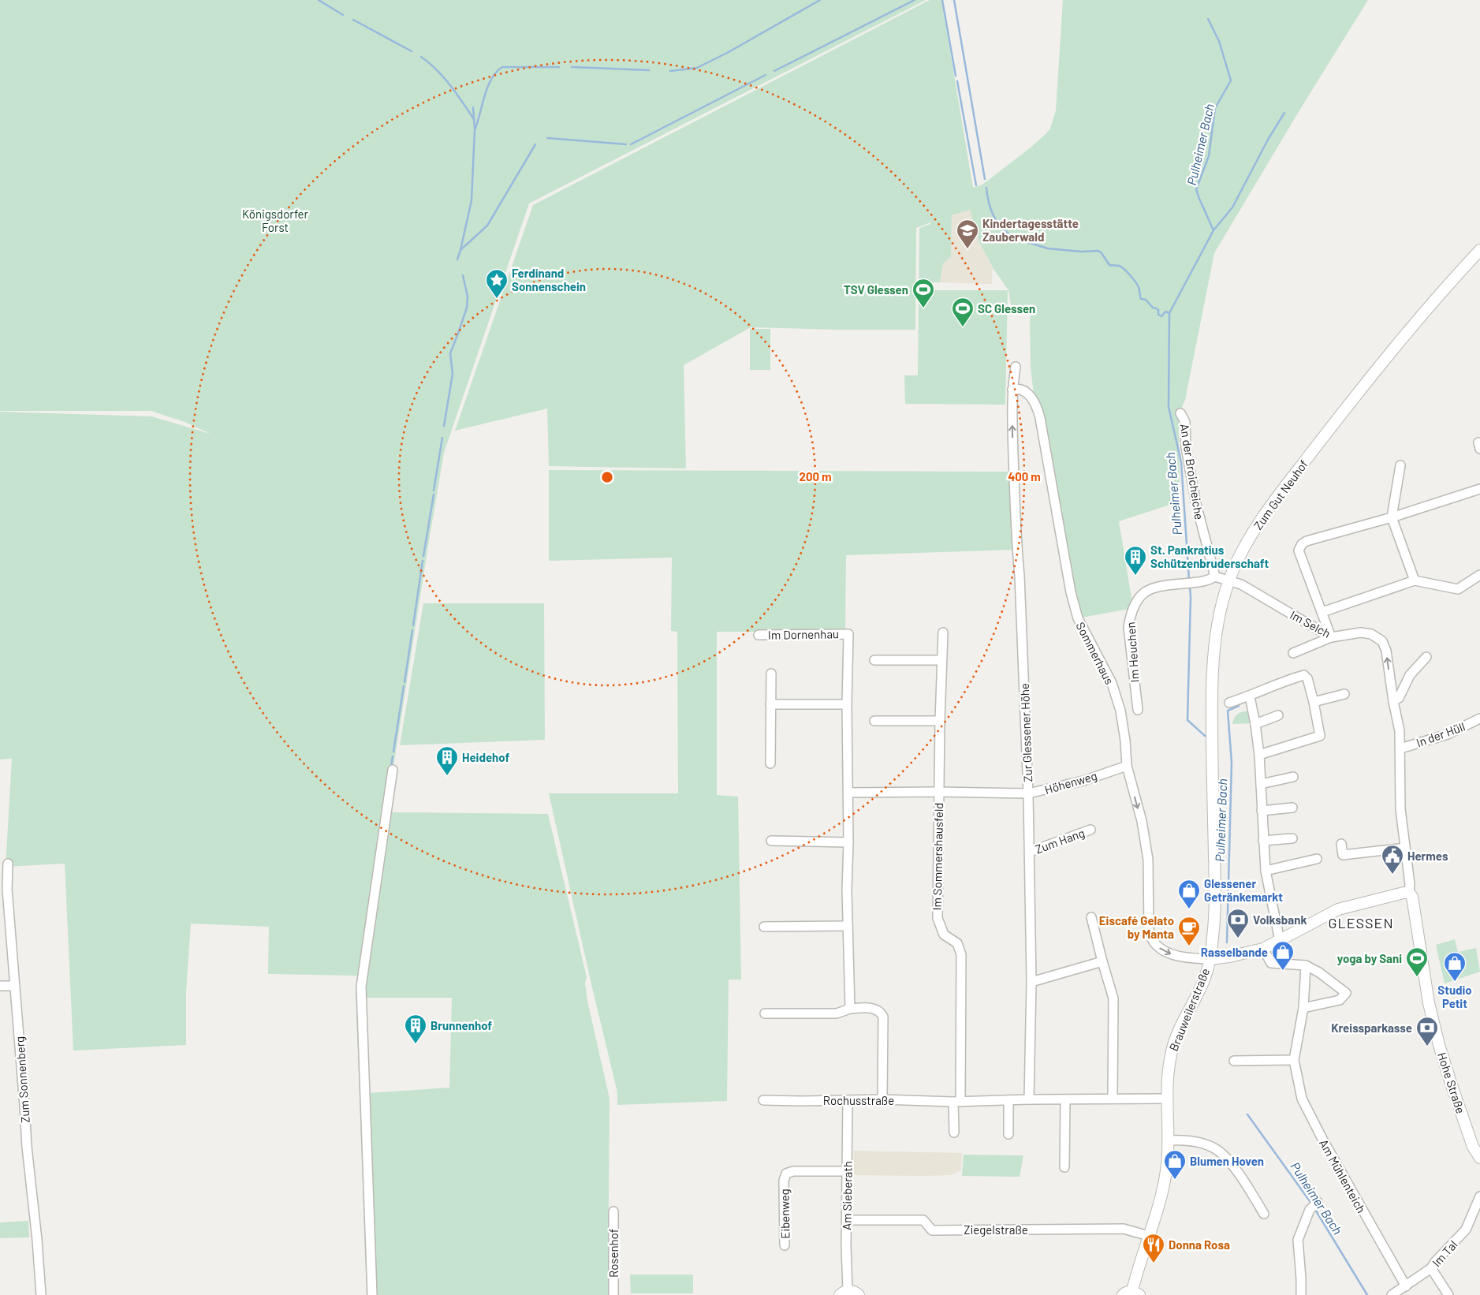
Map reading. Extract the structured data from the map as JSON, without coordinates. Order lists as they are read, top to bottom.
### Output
{
  "streets": {
    "main road": ["Zum Gut Neuhof", "Brauweilerstraße", "Hohe Straße"],
    "street": [
      "An der Broicheiche",
      "Im Selch",
      "Im Dornenhau",
      "Im Heuchen",
      "Sommerhaus",
      "Zur Glessener Höhe",
      "In der Hüll",
      "Höhenweg",
      "Zum Hang",
      "Im Sommershausfeld",
      "Zum Sonnenberg",
      "Rochusstraße",
      "Am Mühlenteich",
      "Am Sieberath",
      "Eibenweg",
      "Ziegelstraße",
      "Rosenhof",
      "Im Tal"
    ]
  },
  "crossings": [
    ["An der Broicheiche", "Im Heuchen"],
    ["Zum Gut Neuhof", "Im Selch"],
    ["Zum Gut Neuhof", "Sommerhaus"],
    ["Zum Gut Neuhof", "Brauweilerstraße"],
    ["Im Selch", "In der Hüll"],
    ["Im Selch", "Hohe Straße"],
    ["Im Dornenhau", "Höhenweg"],
    ["Sommerhaus", "Zur Glessener Höhe"],
    ["Sommerhaus", "Höhenweg"],
    ["Sommerhaus", "Brauweilerstraße"],
    ["Zur Glessener Höhe", "Höhenweg"],
    ["Zur Glessener Höhe", "Zum Hang"],
    ["Zur Glessener Höhe", "Rochusstraße"],
    ["In der Hüll", "Hohe Straße"],
    ["Höhenweg", "Im Sommershausfeld"],
    ["Im Sommershausfeld", "Rochusstraße"],
    ["Brauweilerstraße", "Hohe Straße"],
    ["Brauweilerstraße", "Rochusstraße"],
    ["Brauweilerstraße", "Ziegelstraße"],
    ["Rochusstraße", "Am Sieberath"],
    ["Am Mühlenteich", "Im Tal"],
    ["Am Sieberath", "Eibenweg"],
    ["Am Sieberath", "Ziegelstraße"]
  ],
  "one_way": ["Zur Glessener Höhe"],
  "districts": ["GLESSEN"],
  "water": ["Pulheimer Bach"],
  "parks": ["Königsdorfer Forst"],
  "places": {
    "school or university": ["Kindertagesstätte Zauberwald"],
    "place": ["Ferdinand Sonnenschein"],
    "sports": ["TSV Glessen", "SC Glessen", "yoga by Sani"],
    "building": ["St. Pankratius Schützenbruderschaft", "Heidehof", "Brunnenhof"],
    "public building": ["Hermes"],
    "shop": [
      "Glessener Getränkemarkt",
      "Rasselbande",
      "Studio Petit",
      "Blumen Hoven"
    ],
    "bank": ["Volksbank", "Kreissparkasse"],
    "cafe": ["Eiscafé Gelato by Manta"],
    "restaurant": ["Donna Rosa"]
  },
  "rings": ["200 m", "400 m"]
}
